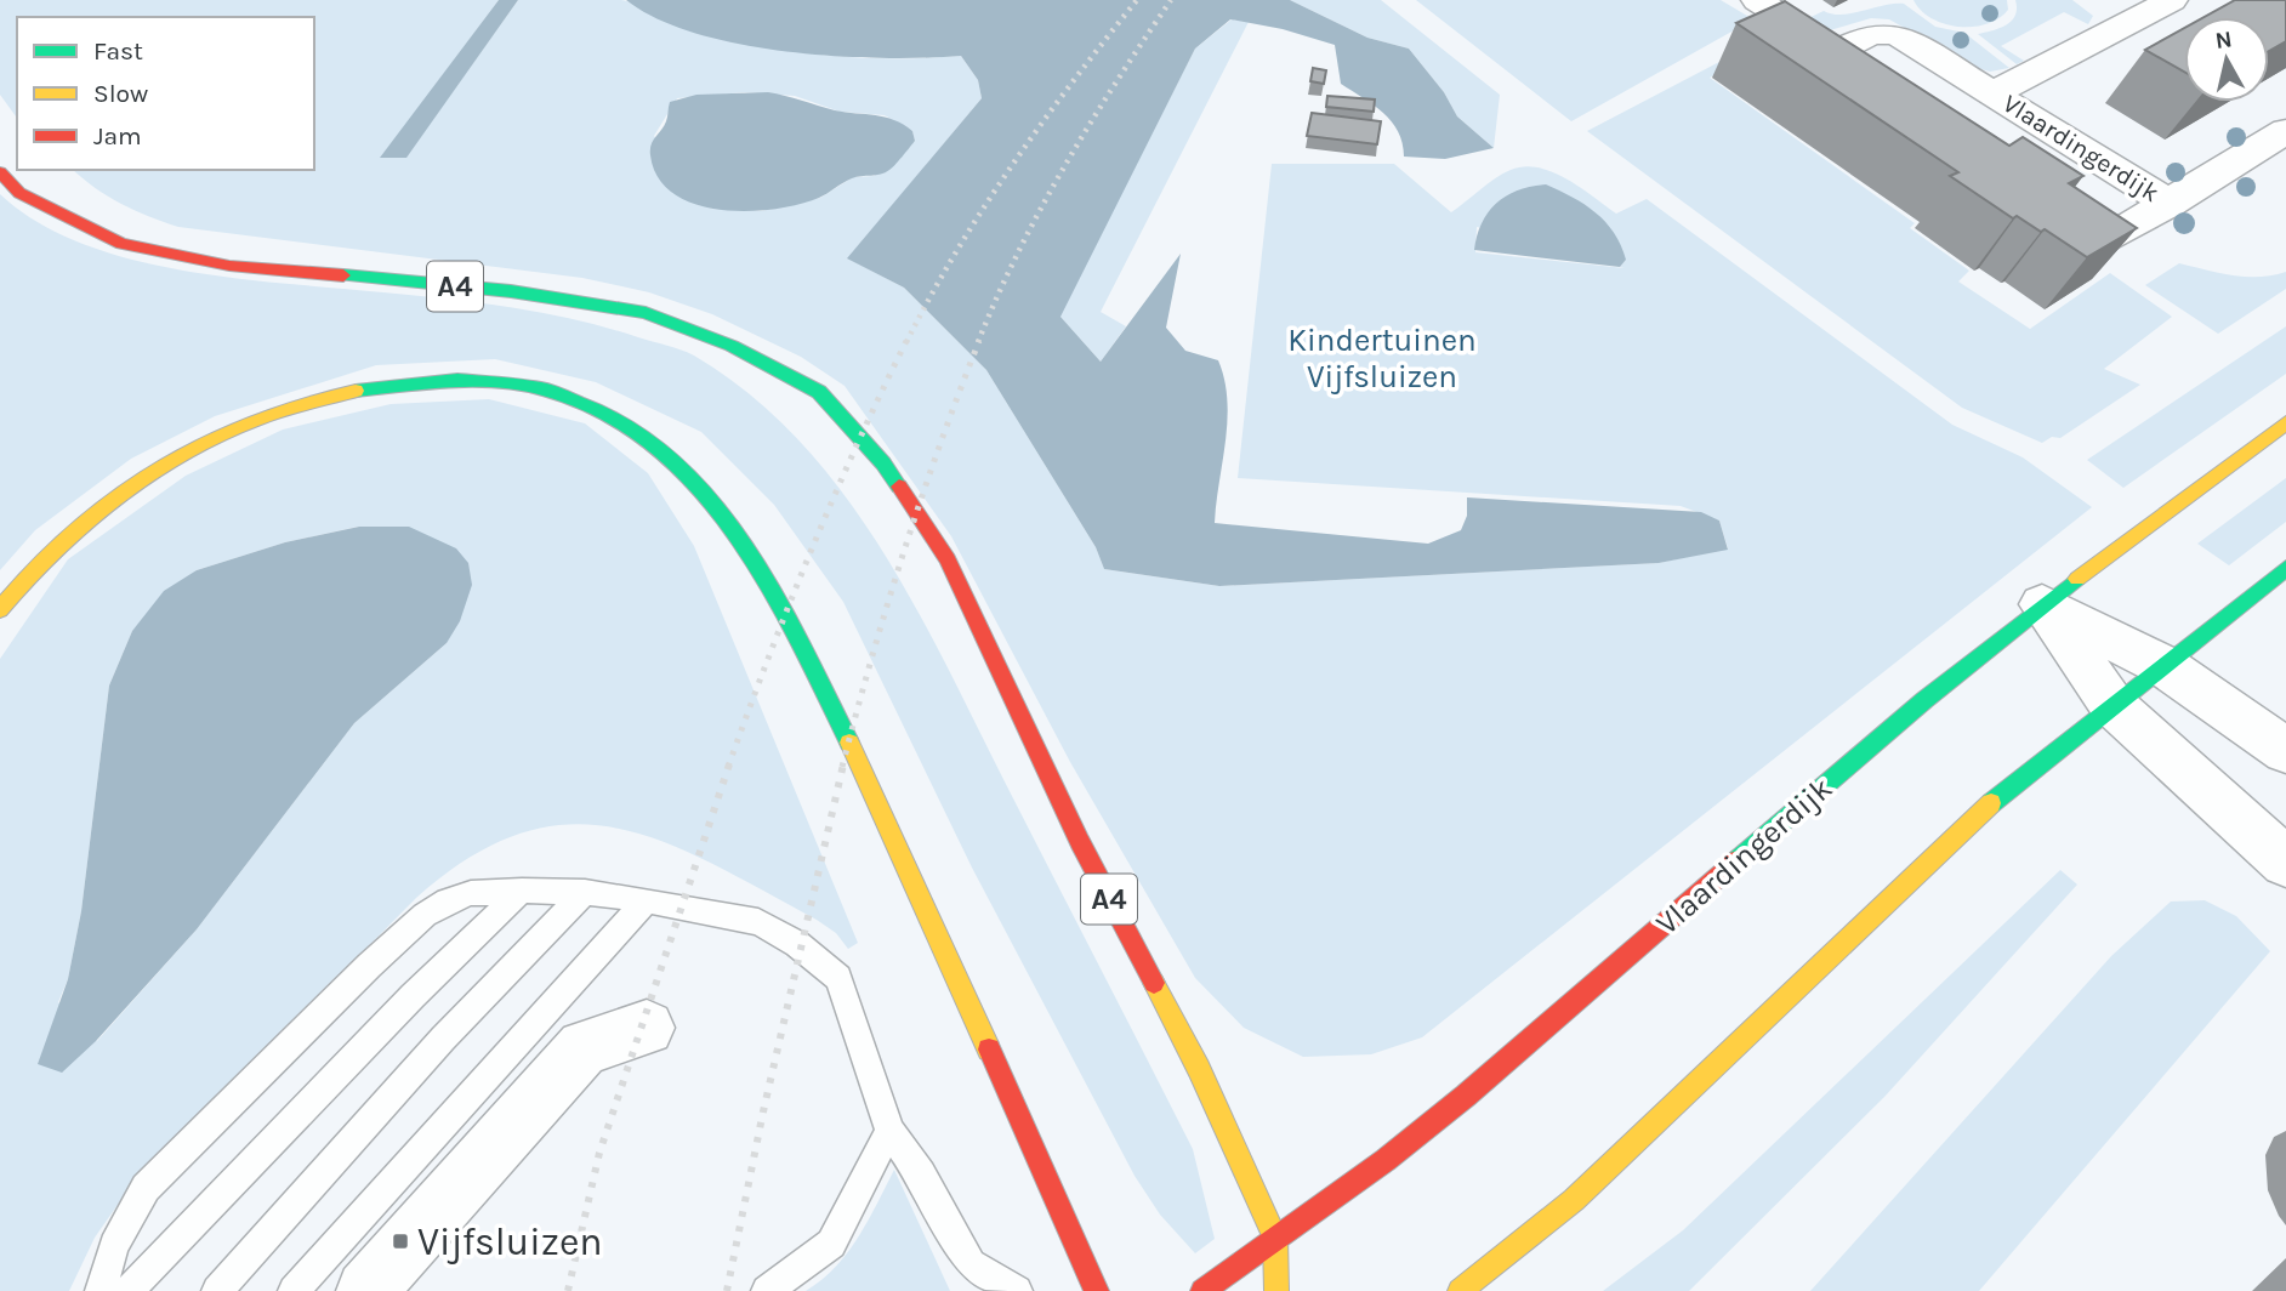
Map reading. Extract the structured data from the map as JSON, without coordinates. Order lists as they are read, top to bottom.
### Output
{
  "streets": {
    "main road": ["Vlaardingerdijk", "A4"]
  },
  "crossings": [
    ["Vlaardingerdijk", "A4"]
  ],
  "parks": ["Kindertuinen Vijfsluizen"],
  "places": {
    "transit": ["Vijfsluizen"]
  },
  "legend": ["Fast", "Slow", "Jam"],
  "north": "top"
}
